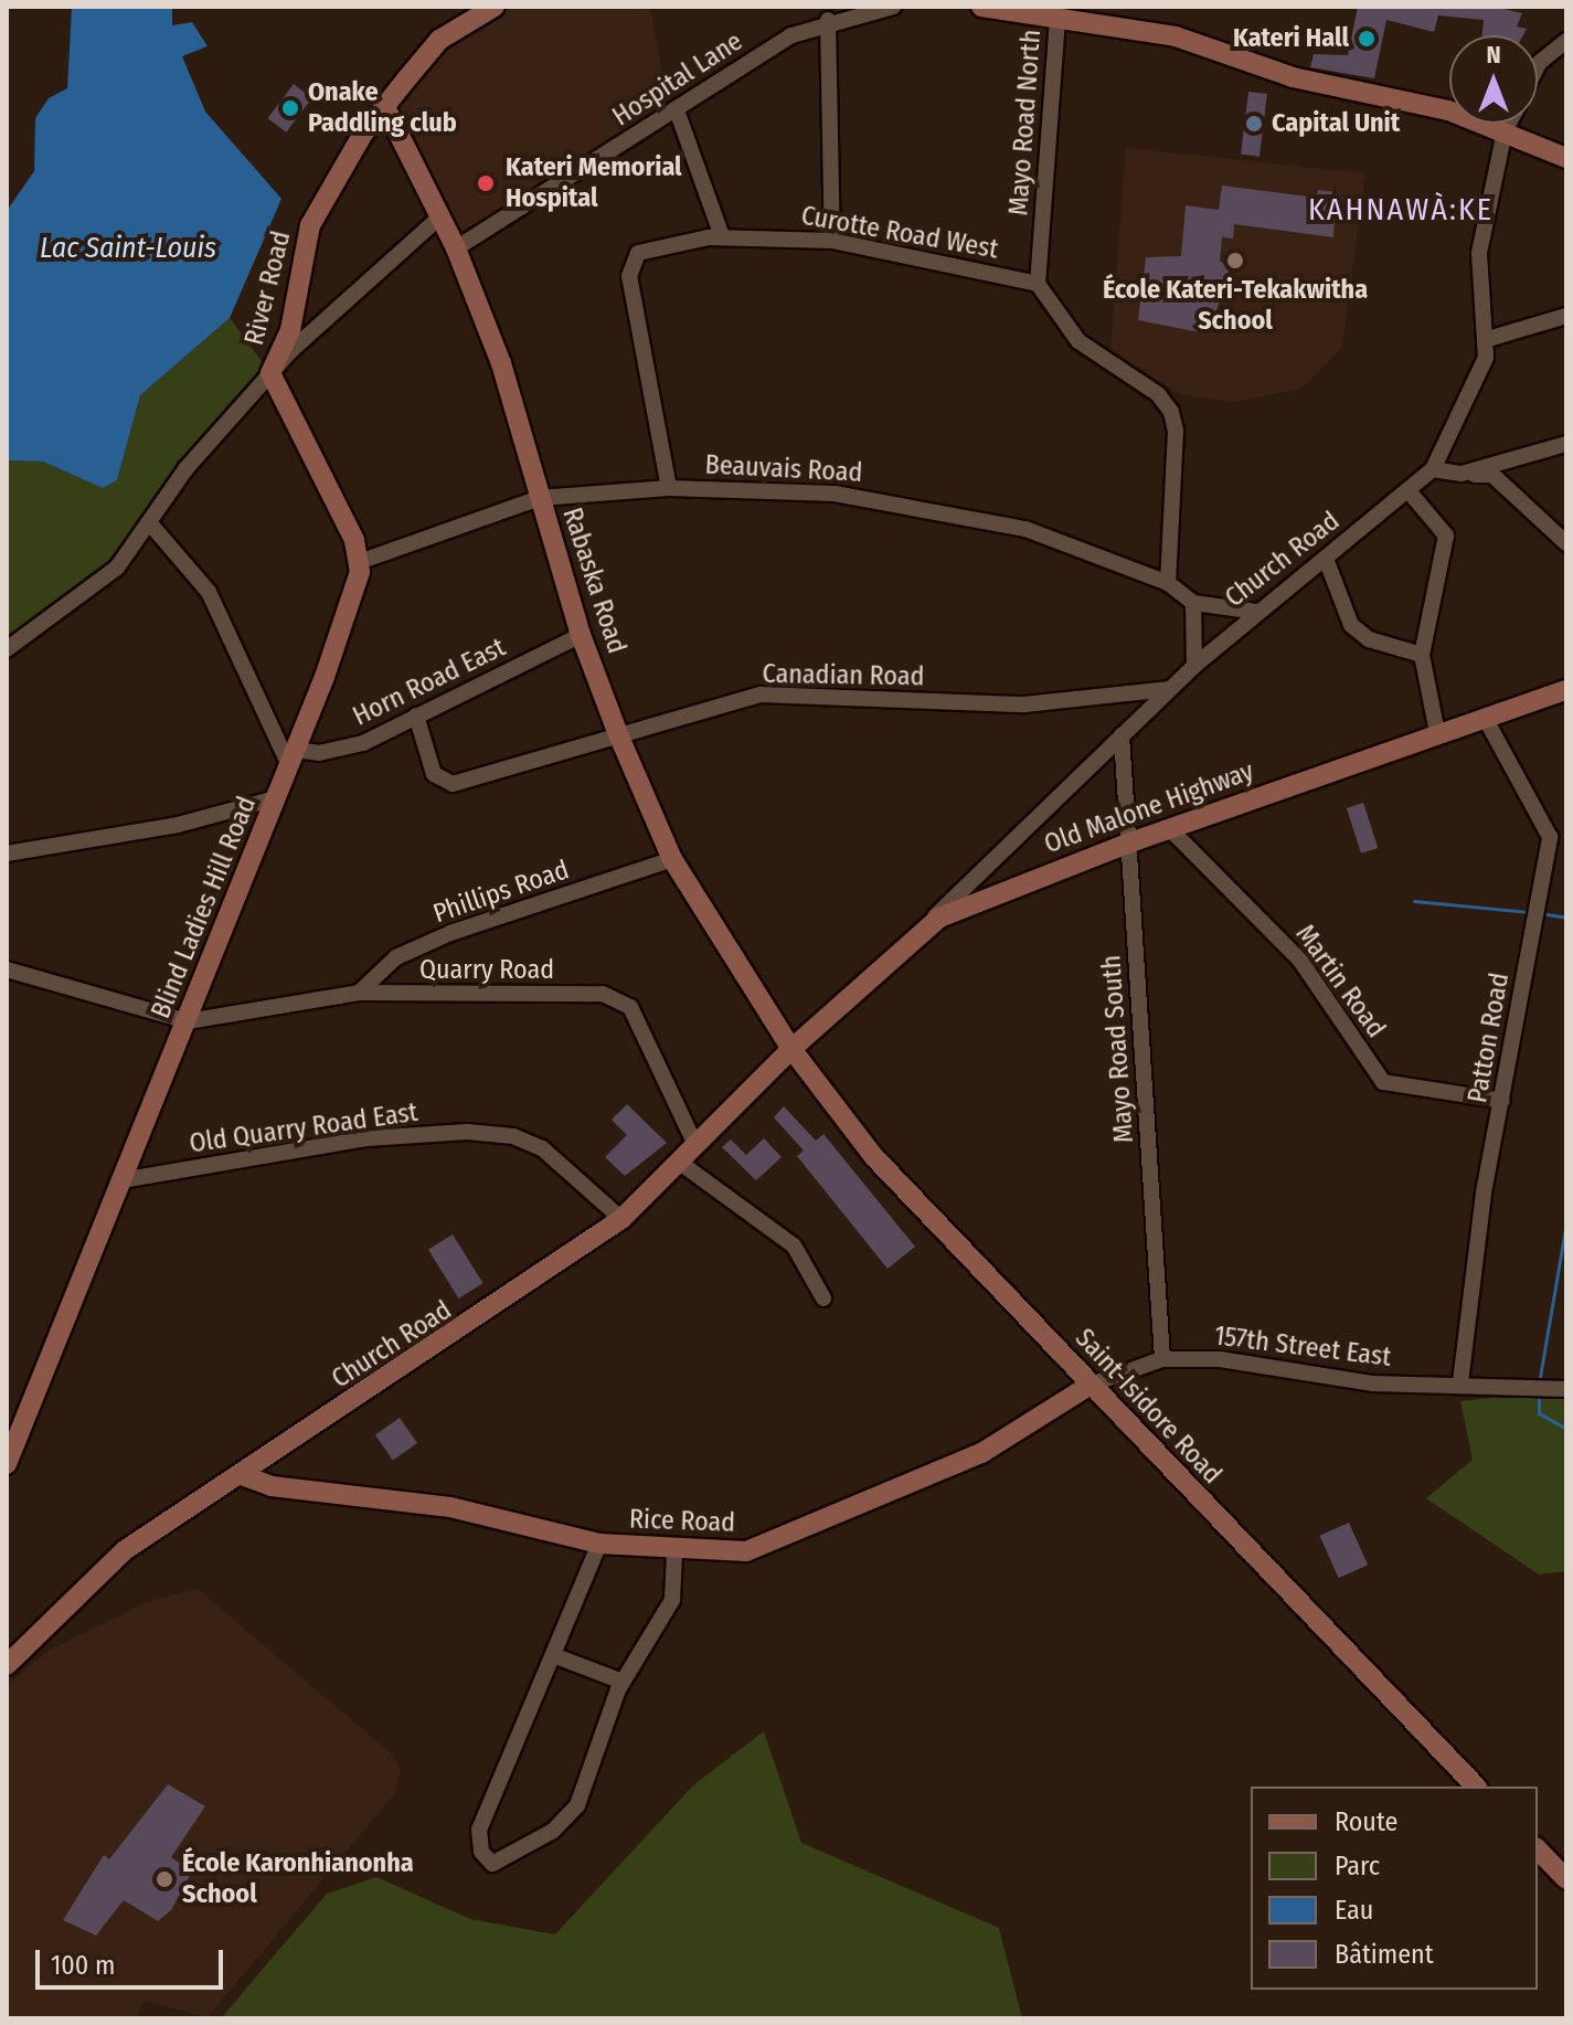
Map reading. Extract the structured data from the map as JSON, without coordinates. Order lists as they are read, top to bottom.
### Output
{
  "streets": {
    "street": [
      "Hospital Lane",
      "Mayo Road North",
      "Curotte Road West",
      "River Road",
      "Beauvais Road",
      "Church Road",
      "Rabaska Road",
      "Canadian Road",
      "Horn Road East",
      "Old Malone Highway",
      "Phillips Road",
      "Blind Ladies Hill Road",
      "Quarry Road",
      "Martin Road",
      "Patton Road",
      "Mayo Road South",
      "Old Quarry Road East",
      "157th Street East",
      "Saint-Isidore Road",
      "Rice Road"
    ]
  },
  "crossings": [
    ["Hospital Lane", "Rabaska Road"],
    ["Mayo Road North", "Curotte Road West"],
    ["Curotte Road West", "Beauvais Road"],
    ["River Road", "Rabaska Road"],
    ["Beauvais Road", "Rabaska Road"],
    ["Beauvais Road", "Blind Ladies Hill Road"],
    ["Church Road", "Rabaska Road"],
    ["Church Road", "Canadian Road"],
    ["Church Road", "Old Malone Highway"],
    ["Church Road", "Quarry Road"],
    ["Church Road", "Mayo Road South"],
    ["Church Road", "Old Quarry Road East"],
    ["Church Road", "Saint-Isidore Road"],
    ["Church Road", "Rice Road"],
    ["Rabaska Road", "Canadian Road"],
    ["Rabaska Road", "Horn Road East"],
    ["Rabaska Road", "Old Malone Highway"],
    ["Rabaska Road", "Phillips Road"],
    ["Rabaska Road", "Saint-Isidore Road"],
    ["Canadian Road", "Horn Road East"],
    ["Horn Road East", "Blind Ladies Hill Road"],
    ["Old Malone Highway", "Martin Road"],
    ["Old Malone Highway", "Patton Road"],
    ["Old Malone Highway", "Mayo Road South"],
    ["Old Malone Highway", "Saint-Isidore Road"],
    ["Phillips Road", "Quarry Road"],
    ["Blind Ladies Hill Road", "Quarry Road"],
    ["Blind Ladies Hill Road", "Old Quarry Road East"],
    ["Martin Road", "Patton Road"],
    ["Patton Road", "157th Street East"],
    ["Mayo Road South", "157th Street East"],
    ["157th Street East", "Saint-Isidore Road"],
    ["157th Street East", "Rice Road"],
    ["Saint-Isidore Road", "Rice Road"]
  ],
  "districts": ["KAHNAWÀ:KE"],
  "water": ["Lac Saint-Louis"],
  "places": [
    "Kateri Hall",
    "Onake Paddling club",
    "Capital Unit",
    "Kateri Memorial Hospital",
    "École Kateri-Tekakwitha School",
    "École Karonhianonha School"
  ],
  "legend": [
    "Route",
    "Parc",
    "Eau",
    "Bâtiment"
  ],
  "scale_bar": "100 m",
  "north": "top"
}
